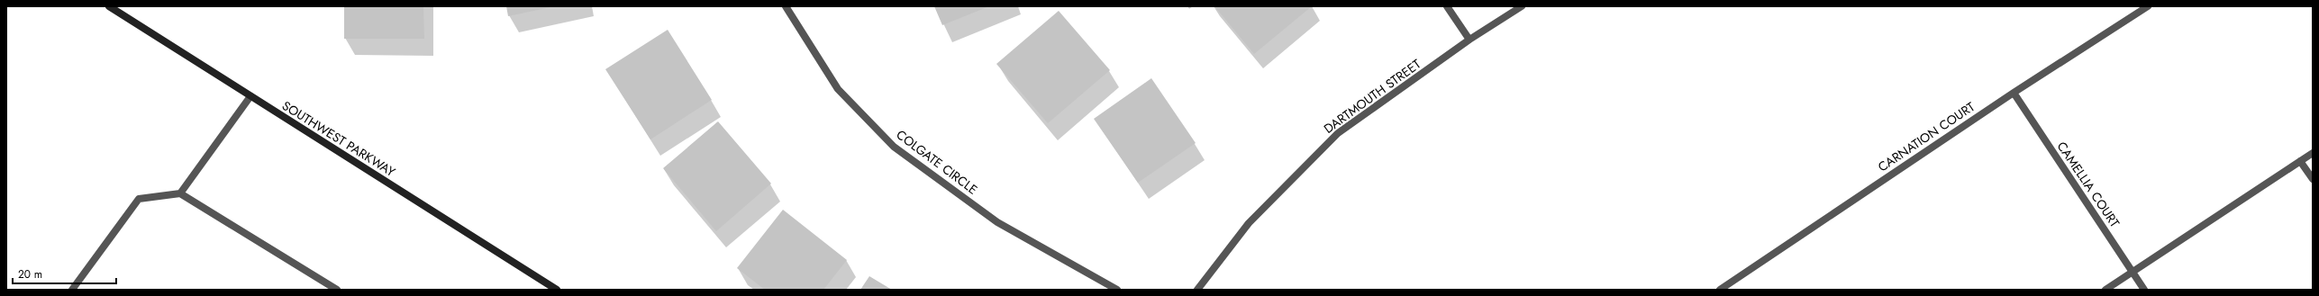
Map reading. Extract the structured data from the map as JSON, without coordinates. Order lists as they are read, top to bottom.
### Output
{
  "streets": {
    "main road": ["SOUTHWEST PARKWAY"],
    "street": [
      "DARTMOUTH STREET",
      "CARNATION COURT",
      "COLGATE CIRCLE",
      "CAMELLIA COURT"
    ]
  },
  "crossings": [
    ["CARNATION COURT", "CAMELLIA COURT"]
  ],
  "scale_bar": "20 m"
}
